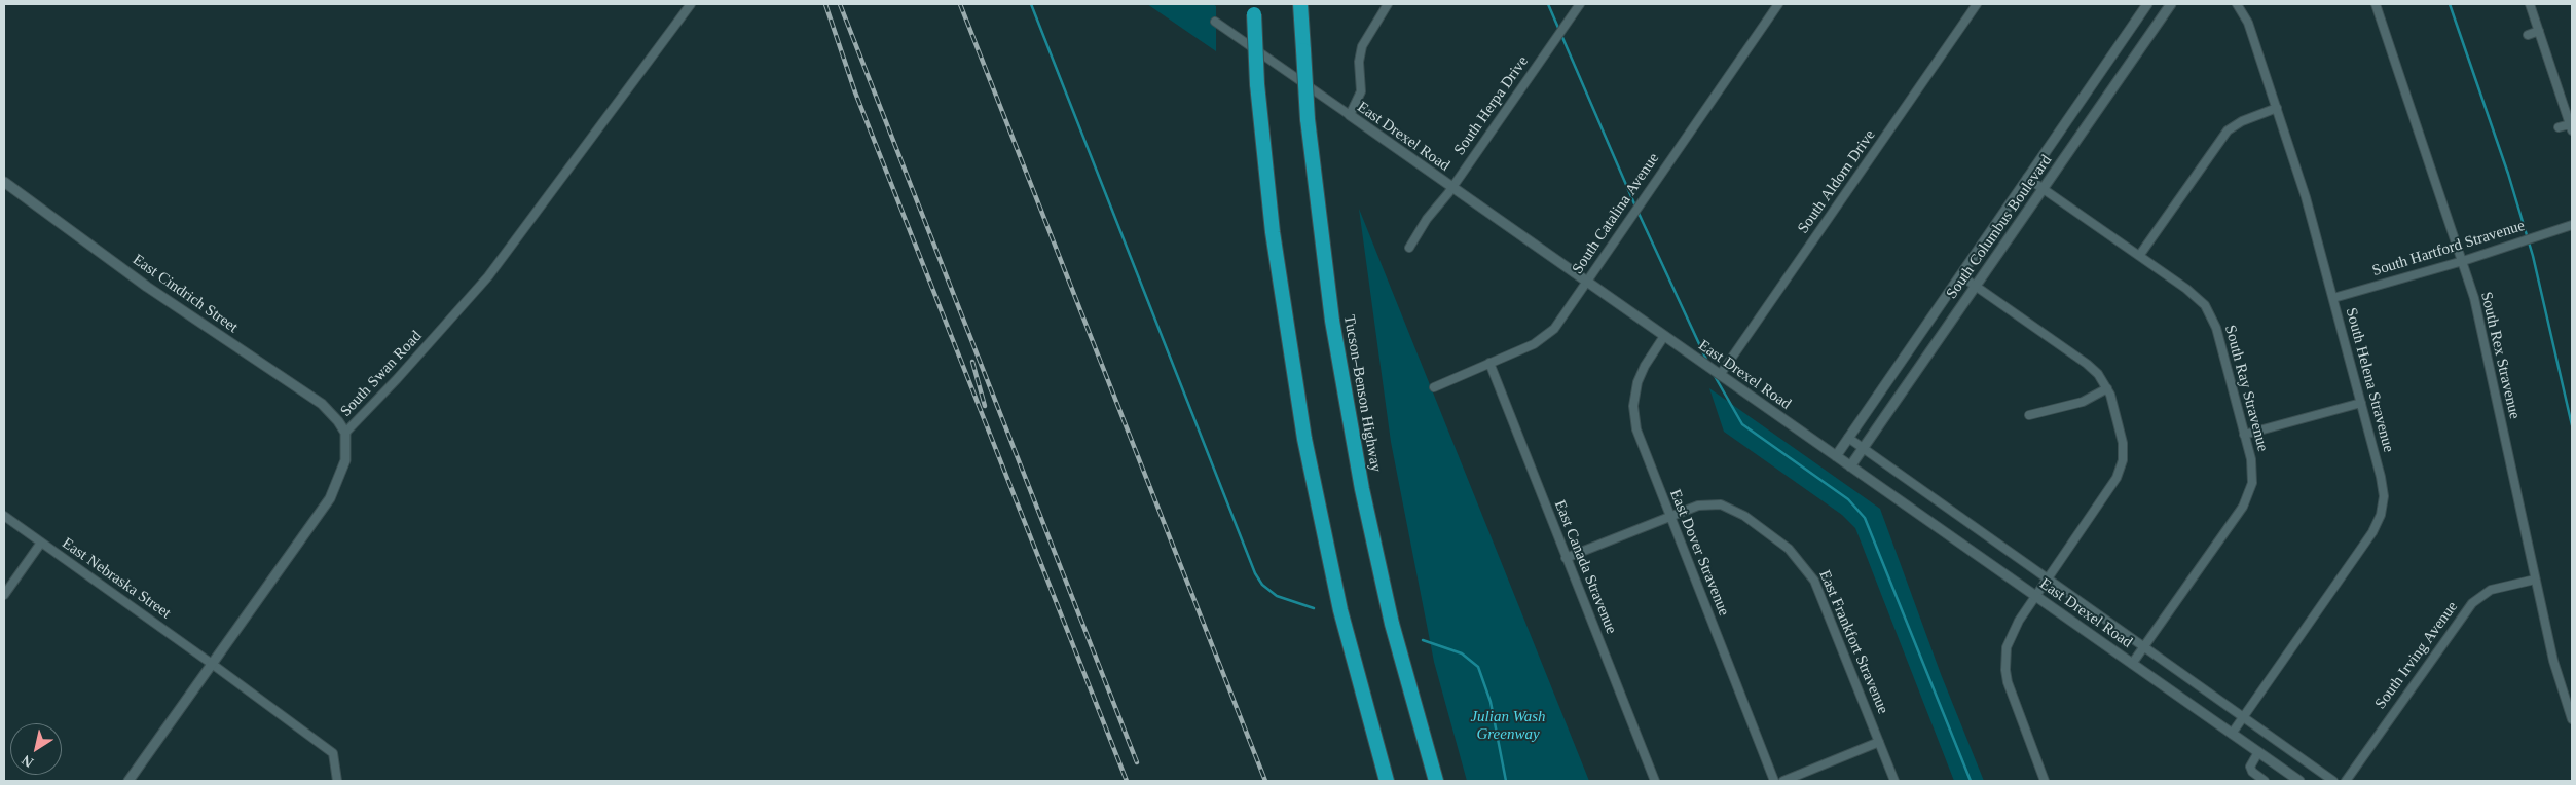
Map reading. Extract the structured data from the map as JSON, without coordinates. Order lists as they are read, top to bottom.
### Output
{
  "streets": {
    "highway": ["Tucson–Benson Highway"],
    "street": [
      "South Herpa Drive",
      "East Drexel Road",
      "South Aldorn Drive",
      "South Catalina Avenue",
      "South Columbus Boulevard",
      "South Hartford Stravenue",
      "East Cindrich Street",
      "South Rex Stravenue",
      "South Swan Road",
      "South Helena Stravenue",
      "South Ray Stravenue",
      "East Dover Stravenue",
      "East Canada Stravenue",
      "East Nebraska Street",
      "East Frankfort Stravenue",
      "South Irving Avenue"
    ]
  },
  "crossings": [
    ["South Herpa Drive", "East Drexel Road"],
    ["East Drexel Road", "South Aldorn Drive"],
    ["East Drexel Road", "South Catalina Avenue"],
    ["East Drexel Road", "South Columbus Boulevard"],
    ["East Drexel Road", "South Helena Stravenue"],
    ["East Drexel Road", "South Ray Stravenue"],
    ["East Drexel Road", "East Dover Stravenue"],
    ["South Catalina Avenue", "East Canada Stravenue"],
    ["South Columbus Boulevard", "South Ray Stravenue"],
    ["South Hartford Stravenue", "South Rex Stravenue"],
    ["South Hartford Stravenue", "South Helena Stravenue"],
    ["East Cindrich Street", "South Swan Road"],
    ["South Rex Stravenue", "South Irving Avenue"],
    ["South Swan Road", "East Nebraska Street"],
    ["East Dover Stravenue", "East Frankfort Stravenue"],
    ["East Canada Stravenue", "East Frankfort Stravenue"]
  ],
  "parks": ["Julian Wash Greenway"],
  "north": "bottom left"
}
